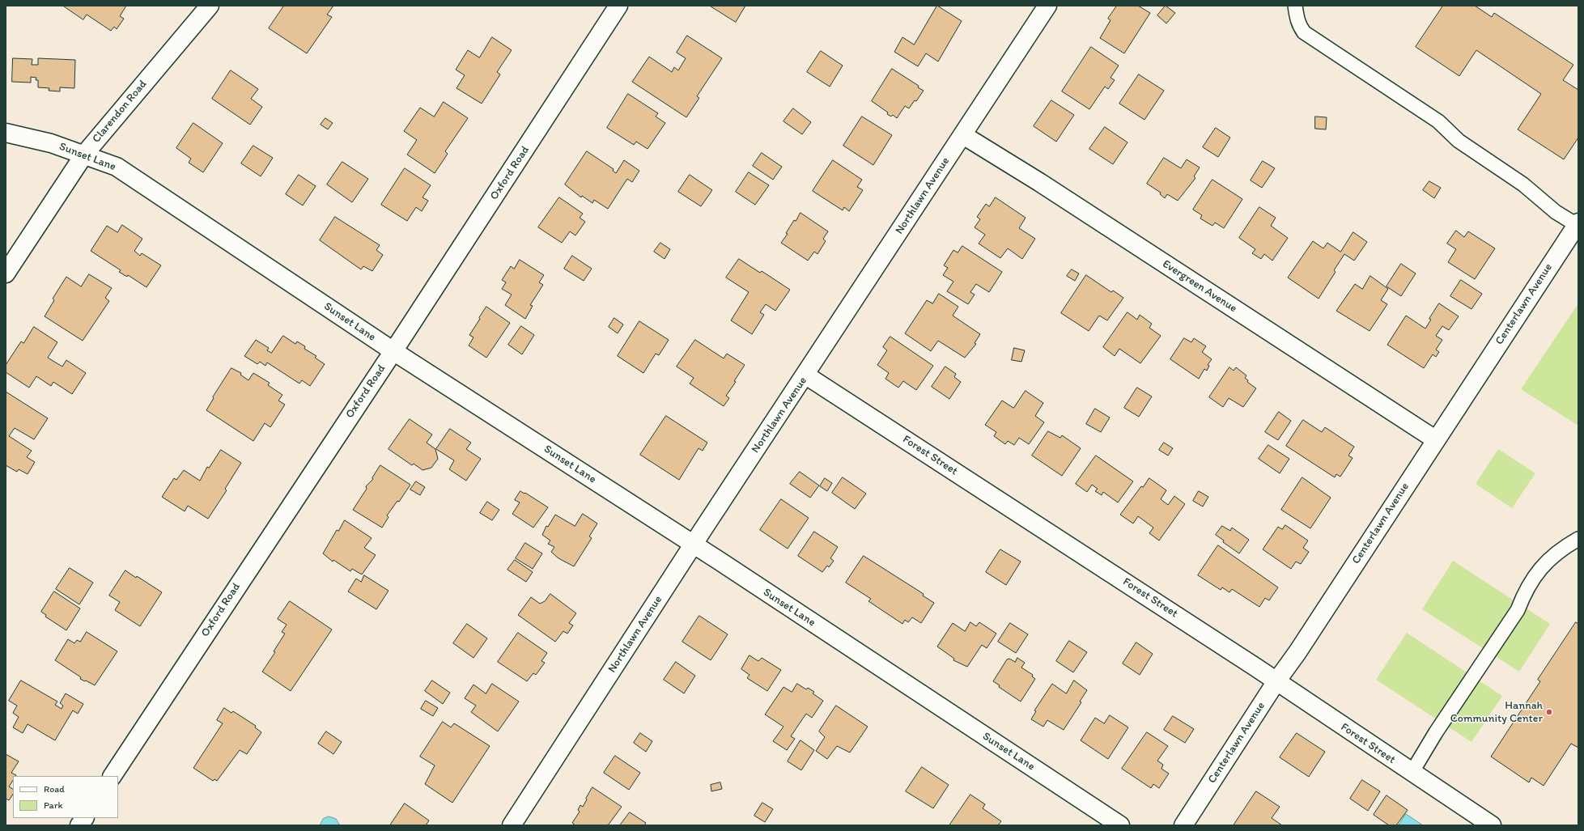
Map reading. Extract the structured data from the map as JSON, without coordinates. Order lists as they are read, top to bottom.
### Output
{
  "streets": {
    "street": [
      "Clarendon Road",
      "Sunset Lane",
      "Oxford Road",
      "Northlawn Avenue",
      "Evergreen Avenue",
      "Centerlawn Avenue",
      "Forest Street"
    ]
  },
  "crossings": [
    ["Clarendon Road", "Sunset Lane"],
    ["Sunset Lane", "Oxford Road"],
    ["Sunset Lane", "Northlawn Avenue"],
    ["Northlawn Avenue", "Evergreen Avenue"],
    ["Northlawn Avenue", "Forest Street"],
    ["Evergreen Avenue", "Centerlawn Avenue"],
    ["Centerlawn Avenue", "Forest Street"]
  ],
  "places": ["Hannah Community Center"],
  "legend": ["Road", "Park"]
}
